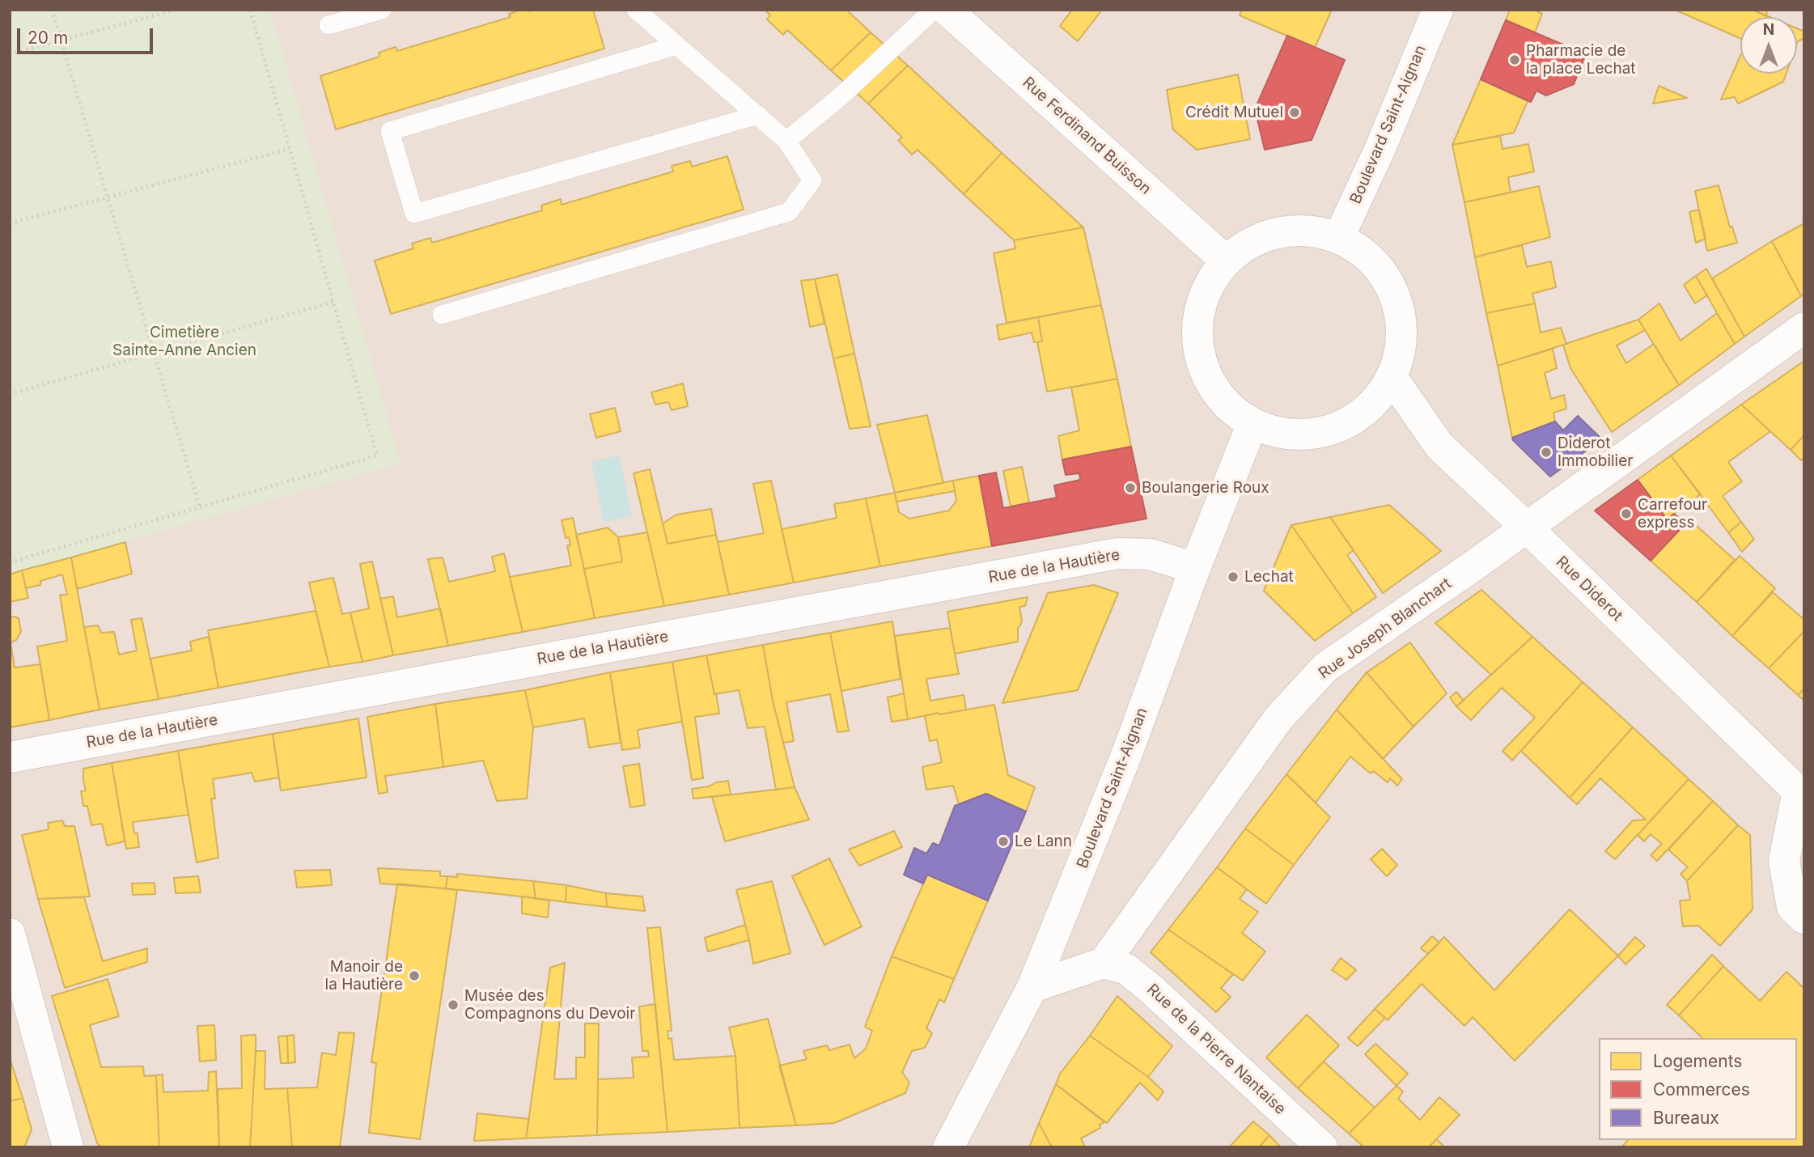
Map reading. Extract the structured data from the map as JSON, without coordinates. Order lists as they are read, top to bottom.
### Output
{
  "streets": {
    "street": [
      "Boulevard Saint-Aignan",
      "Rue Ferdinand Buisson",
      "Rue de la Hautière",
      "Rue Diderot",
      "Rue Joseph Blanchart",
      "Rue de la Pierre Nantaise"
    ]
  },
  "crossings": [
    ["Boulevard Saint-Aignan", "Rue de la Hautière"],
    ["Rue Diderot", "Rue Joseph Blanchart"],
    ["Rue Joseph Blanchart", "Rue de la Pierre Nantaise"]
  ],
  "parks": ["Cimetière Sainte-Anne Ancien"],
  "places": [
    "Pharmacie de la place Lechat",
    "Crédit Mutuel",
    "Diderot Immobilier",
    "Boulangerie Roux",
    "Carrefour express",
    "Lechat",
    "Le Lann",
    "Manoir de la Hautière",
    "Musée des Compagnons du Devoir"
  ],
  "legend": ["Logements", "Commerces", "Bureaux"],
  "scale_bar": "20 m",
  "north": "top"
}
